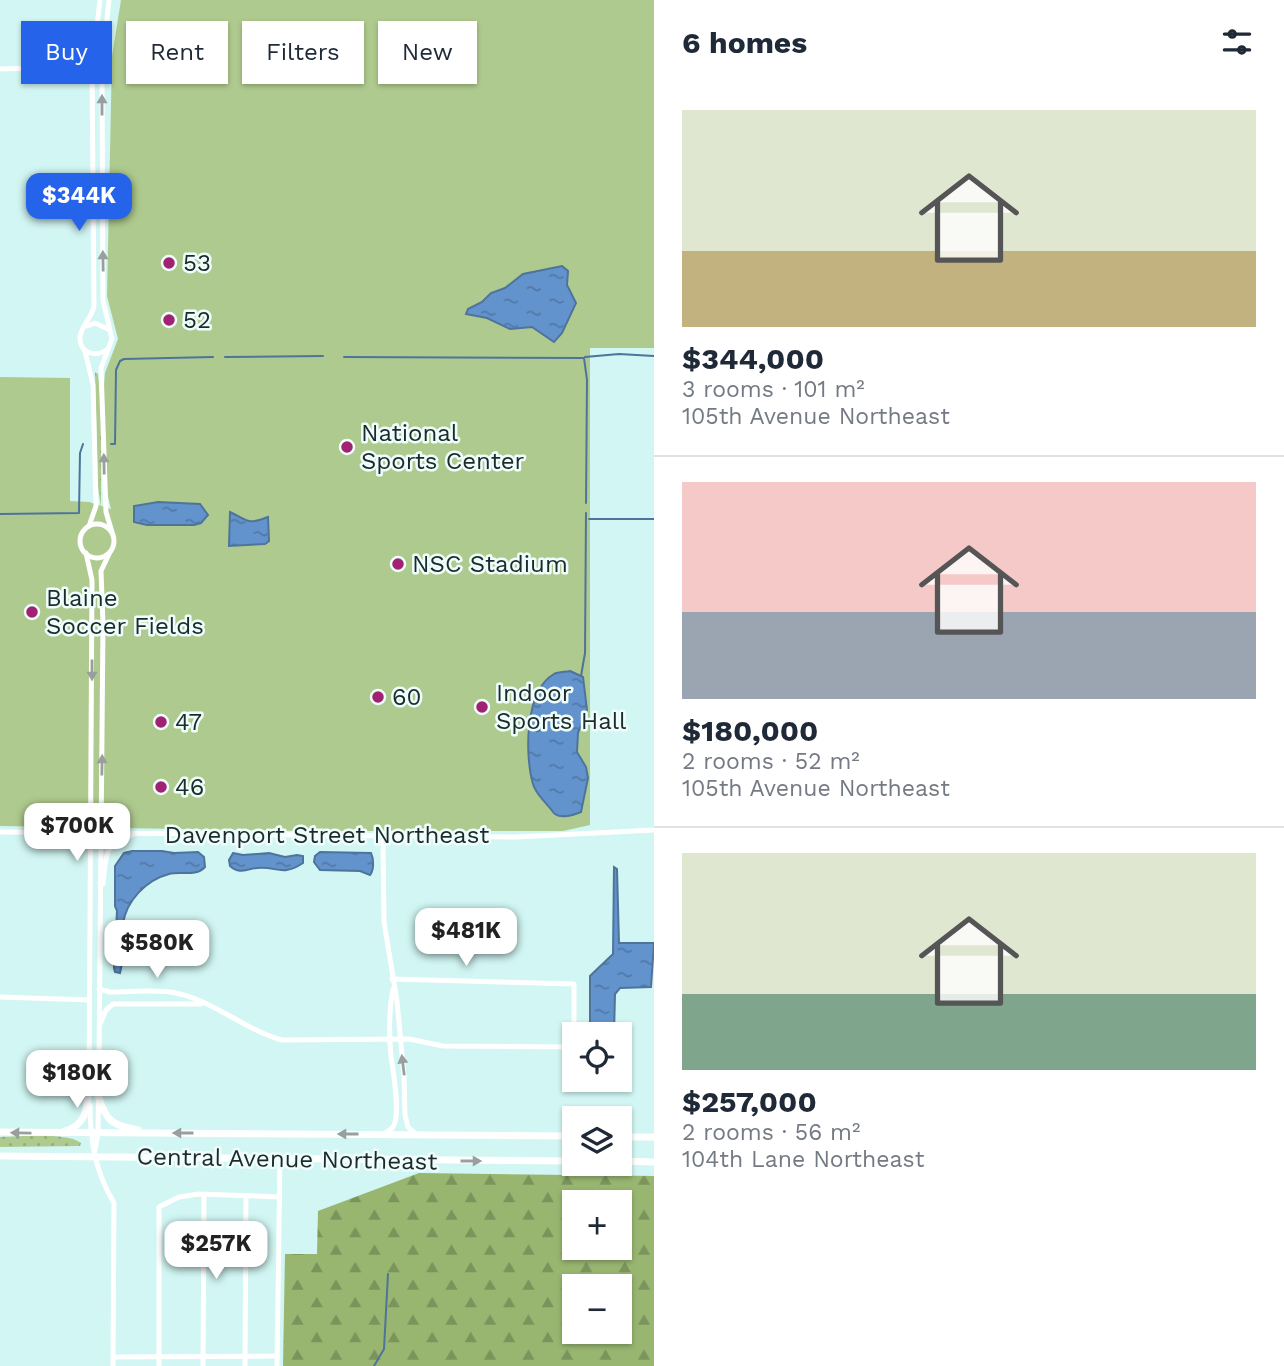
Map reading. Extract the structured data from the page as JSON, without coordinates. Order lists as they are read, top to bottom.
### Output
{
  "streets": {
    "highway": ["Central Avenue Northeast"],
    "street": ["Davenport Street Northeast"]
  },
  "places": [
    "53",
    "52",
    "National Sports Center",
    "NSC Stadium",
    "Blaine Soccer Fields",
    "60",
    "Indoor Sports Hall",
    "47",
    "46"
  ],
  "page": {
    "heading": "6 homes",
    "chip": [
      "Buy",
      "Rent",
      "Filters",
      "New"
    ],
    "list": [
      {
        "name": "$344,000",
        "note": "3 rooms · 101 m² · 105th Avenue Northeast"
      },
      {
        "name": "$180,000",
        "note": "2 rooms · 52 m² · 105th Avenue Northeast"
      },
      {
        "name": "$257,000",
        "note": "2 rooms · 56 m² · 104th Lane Northeast"
      }
    ],
    "price": [
      "$344K",
      "$700K",
      "$481K",
      "$580K",
      "$180K",
      "$257K"
    ],
    "map_buttons": ["+", "−"]
  }
}
